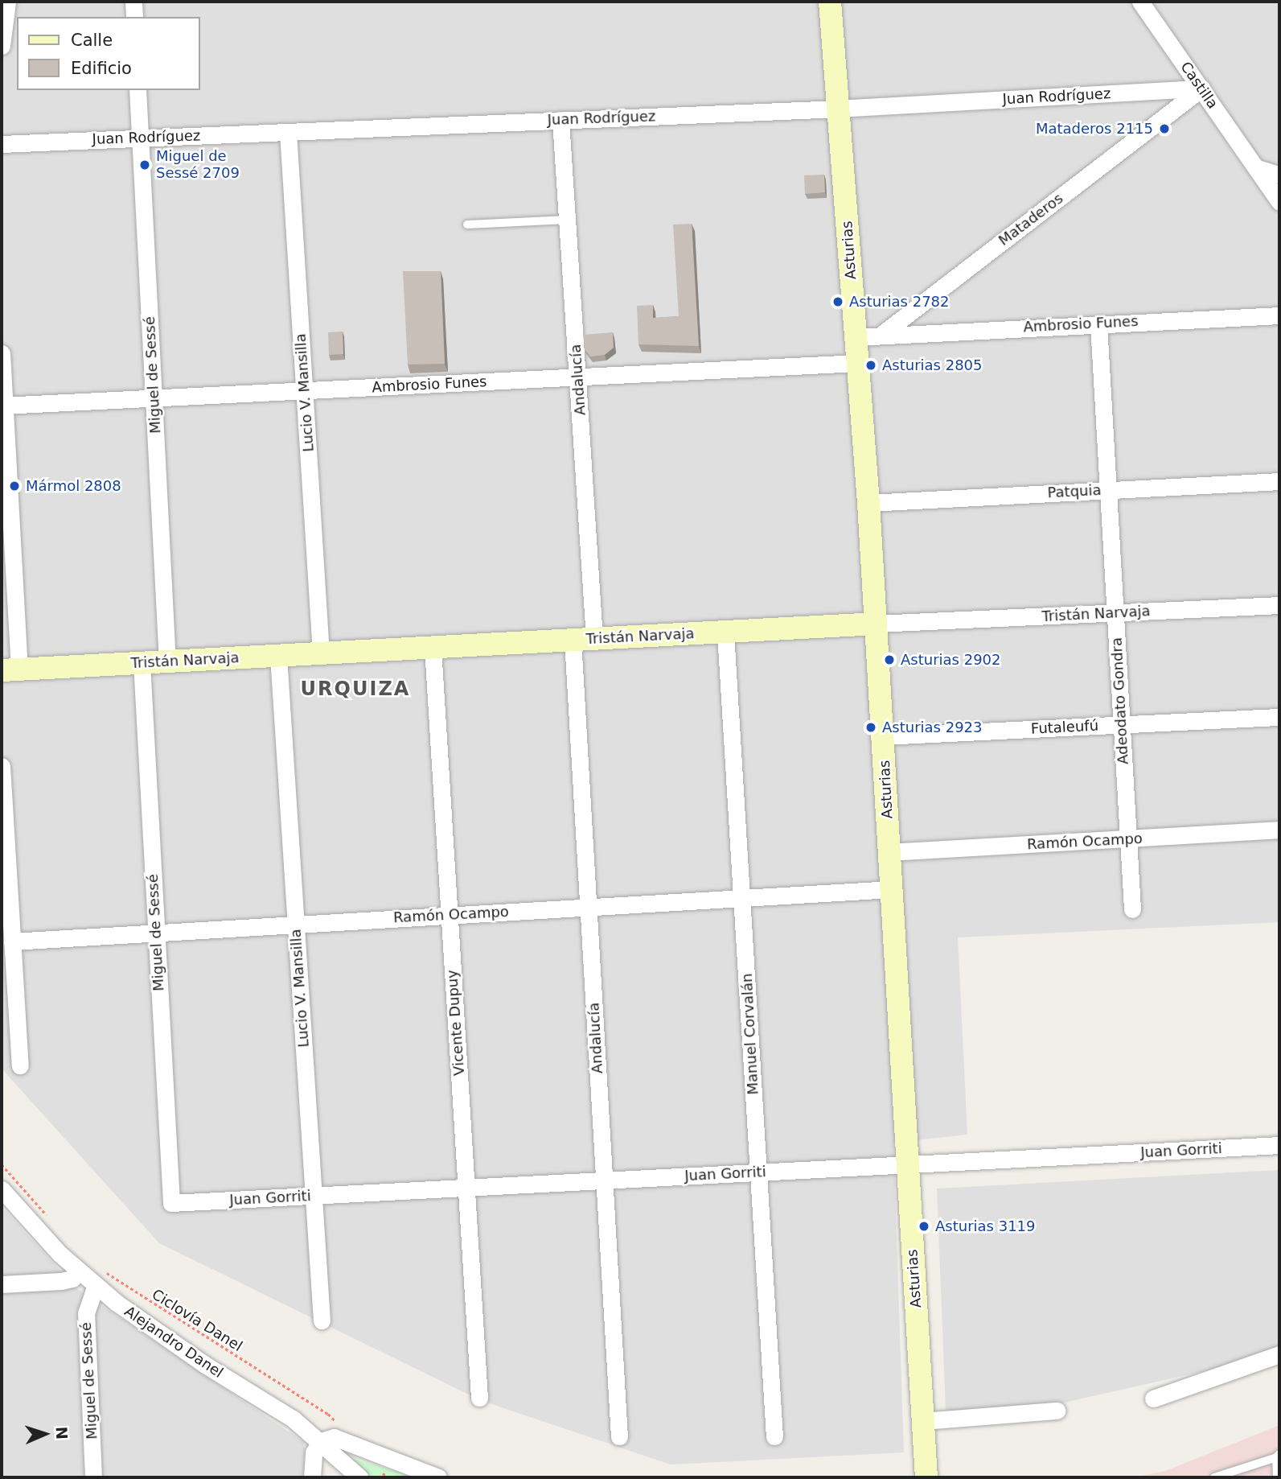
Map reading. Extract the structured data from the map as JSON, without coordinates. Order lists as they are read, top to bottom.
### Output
{
  "streets": {
    "street": [
      "Castilla",
      "Juan Rodríguez",
      "Mataderos",
      "Asturias",
      "Ambrosio Funes",
      "Miguel de Sessé",
      "Andalucía",
      "Lucio V. Mansilla",
      "Patquia",
      "Tristán Narvaja",
      "Adeodato Gondra",
      "Futaleufú",
      "Ramón Ocampo",
      "Vicente Dupuy",
      "Manuel Corvalán",
      "Juan Gorriti",
      "Alejandro Danel"
    ],
    "path": ["Ciclovía Danel"]
  },
  "crossings": [
    ["Castilla", "Juan Rodríguez"],
    ["Castilla", "Mataderos"],
    ["Juan Rodríguez", "Mataderos"],
    ["Juan Rodríguez", "Asturias"],
    ["Juan Rodríguez", "Miguel de Sessé"],
    ["Juan Rodríguez", "Andalucía"],
    ["Juan Rodríguez", "Lucio V. Mansilla"],
    ["Mataderos", "Ambrosio Funes"],
    ["Asturias", "Ambrosio Funes"],
    ["Asturias", "Patquia"],
    ["Asturias", "Tristán Narvaja"],
    ["Asturias", "Futaleufú"],
    ["Asturias", "Ramón Ocampo"],
    ["Asturias", "Juan Gorriti"],
    ["Ambrosio Funes", "Miguel de Sessé"],
    ["Ambrosio Funes", "Andalucía"],
    ["Ambrosio Funes", "Lucio V. Mansilla"],
    ["Ambrosio Funes", "Adeodato Gondra"],
    ["Miguel de Sessé", "Tristán Narvaja"],
    ["Miguel de Sessé", "Ramón Ocampo"],
    ["Miguel de Sessé", "Juan Gorriti"],
    ["Miguel de Sessé", "Alejandro Danel"],
    ["Andalucía", "Tristán Narvaja"],
    ["Andalucía", "Ramón Ocampo"],
    ["Andalucía", "Juan Gorriti"],
    ["Lucio V. Mansilla", "Tristán Narvaja"],
    ["Lucio V. Mansilla", "Ramón Ocampo"],
    ["Lucio V. Mansilla", "Juan Gorriti"],
    ["Patquia", "Adeodato Gondra"],
    ["Tristán Narvaja", "Adeodato Gondra"],
    ["Tristán Narvaja", "Vicente Dupuy"],
    ["Tristán Narvaja", "Manuel Corvalán"],
    ["Adeodato Gondra", "Futaleufú"],
    ["Adeodato Gondra", "Ramón Ocampo"],
    ["Ramón Ocampo", "Vicente Dupuy"],
    ["Ramón Ocampo", "Manuel Corvalán"],
    ["Vicente Dupuy", "Juan Gorriti"],
    ["Manuel Corvalán", "Juan Gorriti"]
  ],
  "districts": ["URQUIZA"],
  "places": [
    "Mataderos 2115",
    "Miguel de Sessé 2709",
    "Asturias 2782",
    "Asturias 2805",
    "Mármol 2808",
    "Asturias 2902",
    "Asturias 2923",
    "Asturias 3119"
  ],
  "legend": ["Calle", "Edificio"],
  "north": "right"
}
